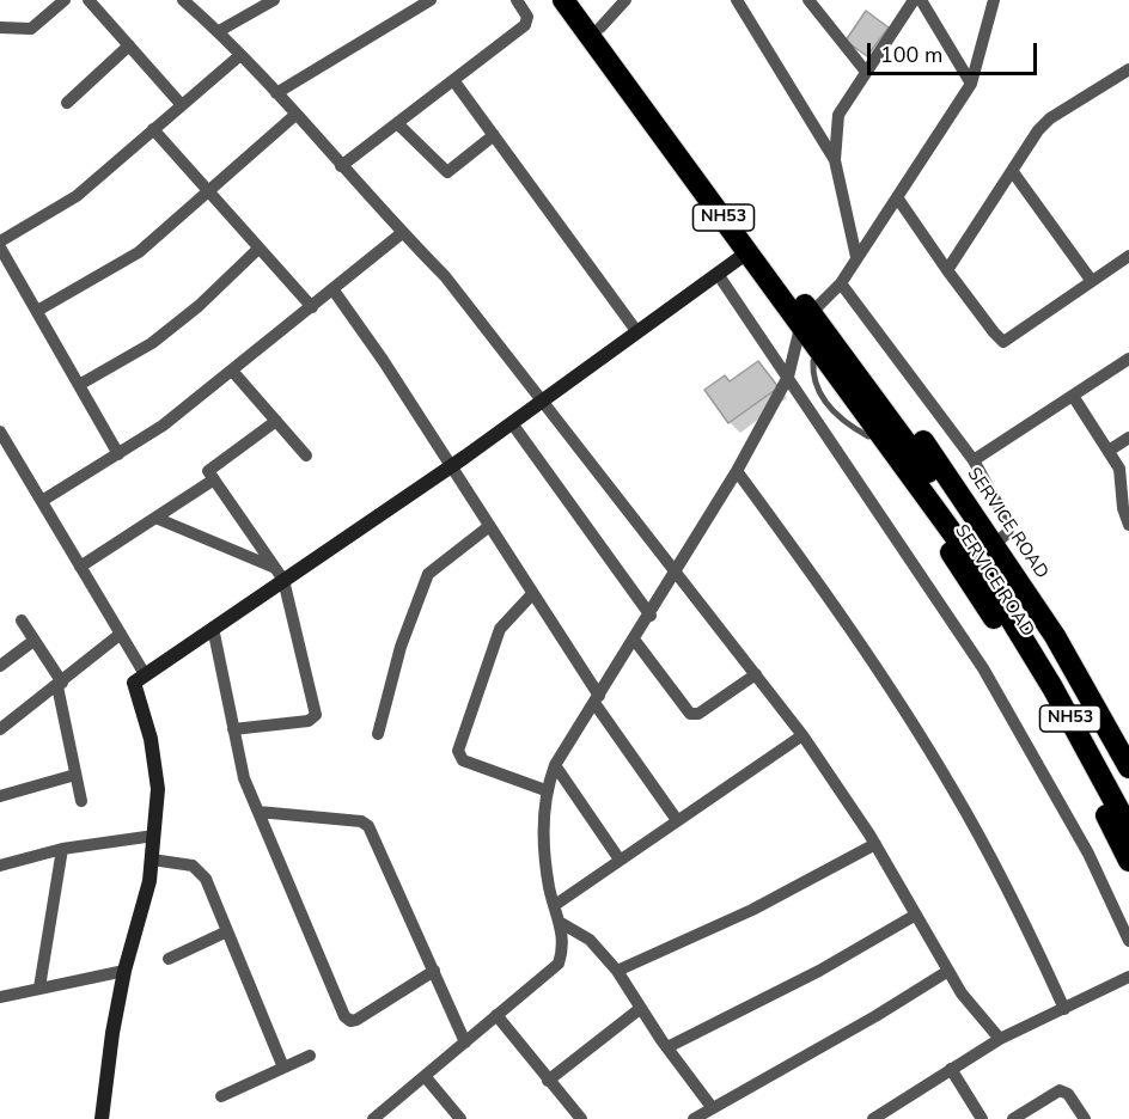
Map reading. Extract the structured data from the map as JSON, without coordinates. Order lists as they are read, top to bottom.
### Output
{
  "streets": {
    "highway": ["NH53", "SERVICE ROAD"]
  },
  "crossings": [
    ["NH53", "SERVICE ROAD"]
  ],
  "scale_bar": "100 m"
}
